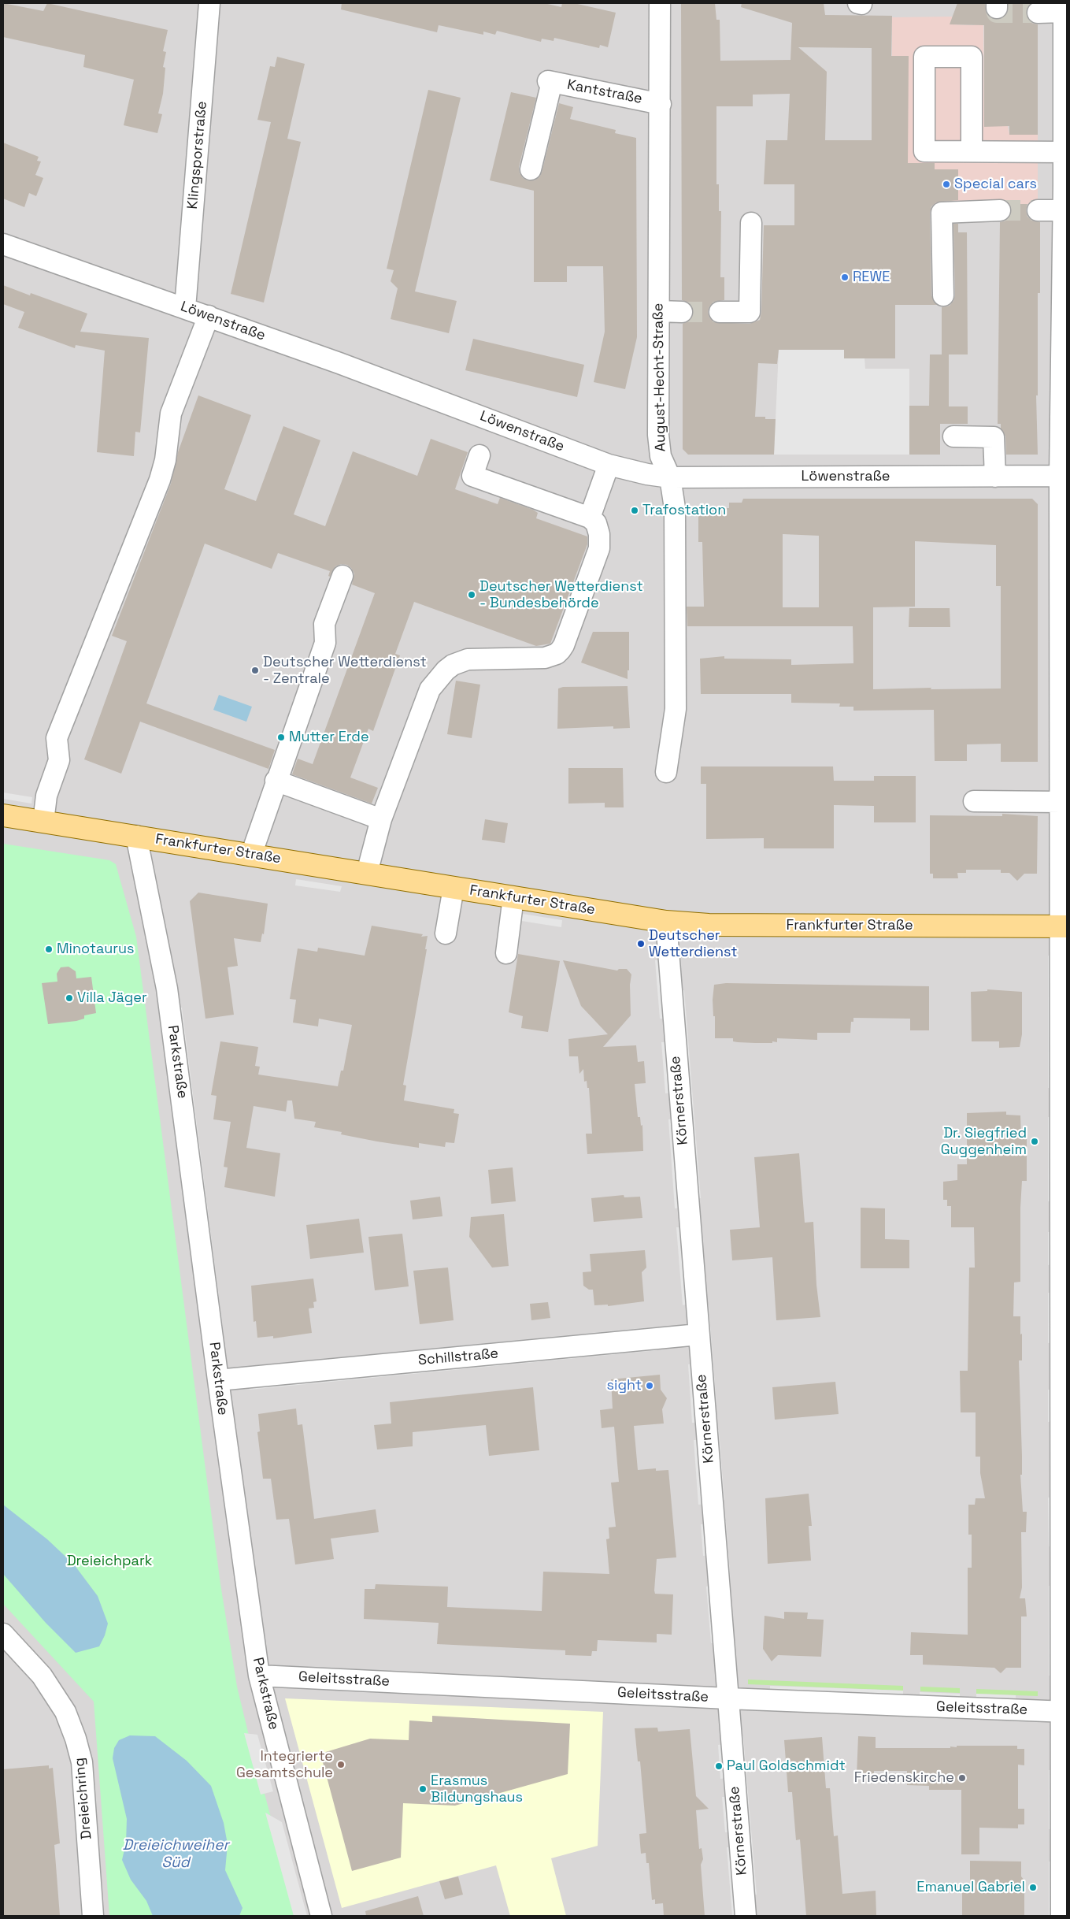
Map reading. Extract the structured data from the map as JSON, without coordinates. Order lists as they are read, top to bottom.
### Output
{
  "streets": {
    "main road": ["Frankfurter Straße"],
    "street": [
      "Kantstraße",
      "Klingsporstraße",
      "Löwenstraße",
      "August-Hecht-Straße",
      "Parkstraße",
      "Körnerstraße",
      "Schillstraße",
      "Geleitsstraße",
      "Dreieichring"
    ]
  },
  "crossings": [
    ["Kantstraße", "August-Hecht-Straße"],
    ["Klingsporstraße", "Löwenstraße"],
    ["Löwenstraße", "August-Hecht-Straße"],
    ["Frankfurter Straße", "Parkstraße"],
    ["Frankfurter Straße", "Körnerstraße"],
    ["Parkstraße", "Schillstraße"],
    ["Parkstraße", "Geleitsstraße"],
    ["Körnerstraße", "Schillstraße"],
    ["Körnerstraße", "Geleitsstraße"]
  ],
  "water": ["Dreieichweiher Süd"],
  "parks": ["Dreieichpark"],
  "places": [
    "Special cars",
    "REWE",
    "Trafostation",
    "Deutscher Wetterdienst - Bundesbehörde",
    "Deutscher Wetterdienst - Zentrale",
    "Mutter Erde",
    "Deutscher Wetterdienst",
    "Minotaurus",
    "Villa Jäger",
    "Dr. Siegfried Guggenheim",
    "sight",
    "Integrierte Gesamtschule",
    "Paul Goldschmidt",
    "Friedenskirche",
    "Erasmus Bildungshaus",
    "Emanuel Gabriel"
  ]
}
